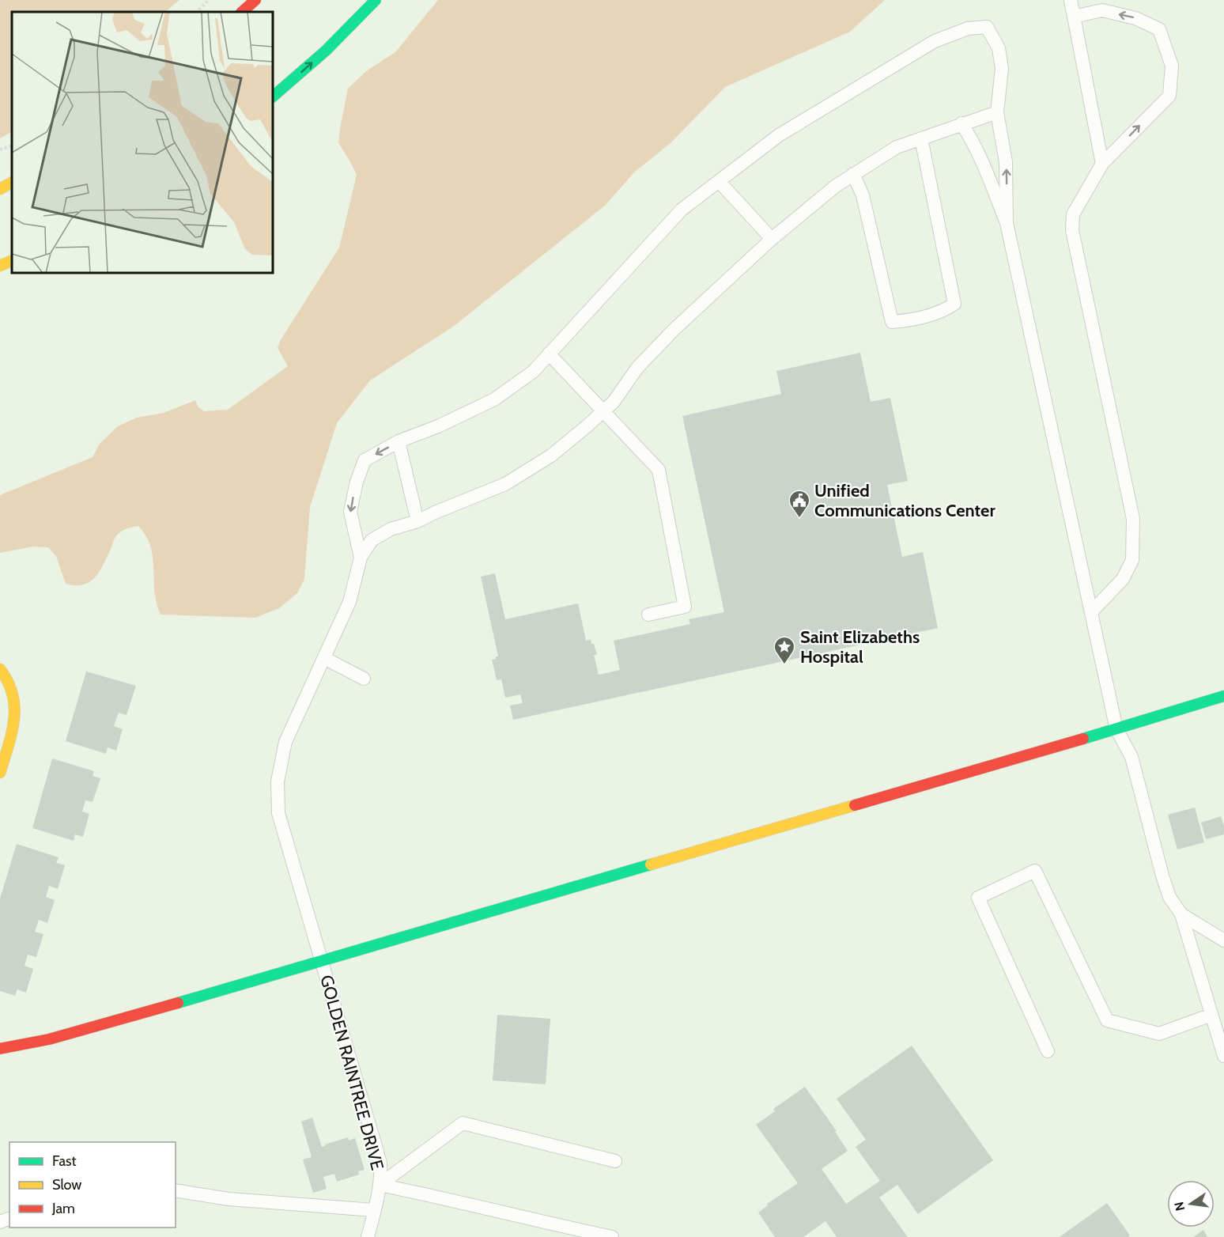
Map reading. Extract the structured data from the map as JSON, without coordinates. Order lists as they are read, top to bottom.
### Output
{
  "streets": {
    "lane": ["GOLDEN RAINTREE DRIVE"]
  },
  "places": {
    "public building": ["Unified Communications Center"],
    "place": ["Saint Elizabeths Hospital"]
  },
  "legend": ["Fast", "Slow", "Jam"],
  "north": "left"
}
